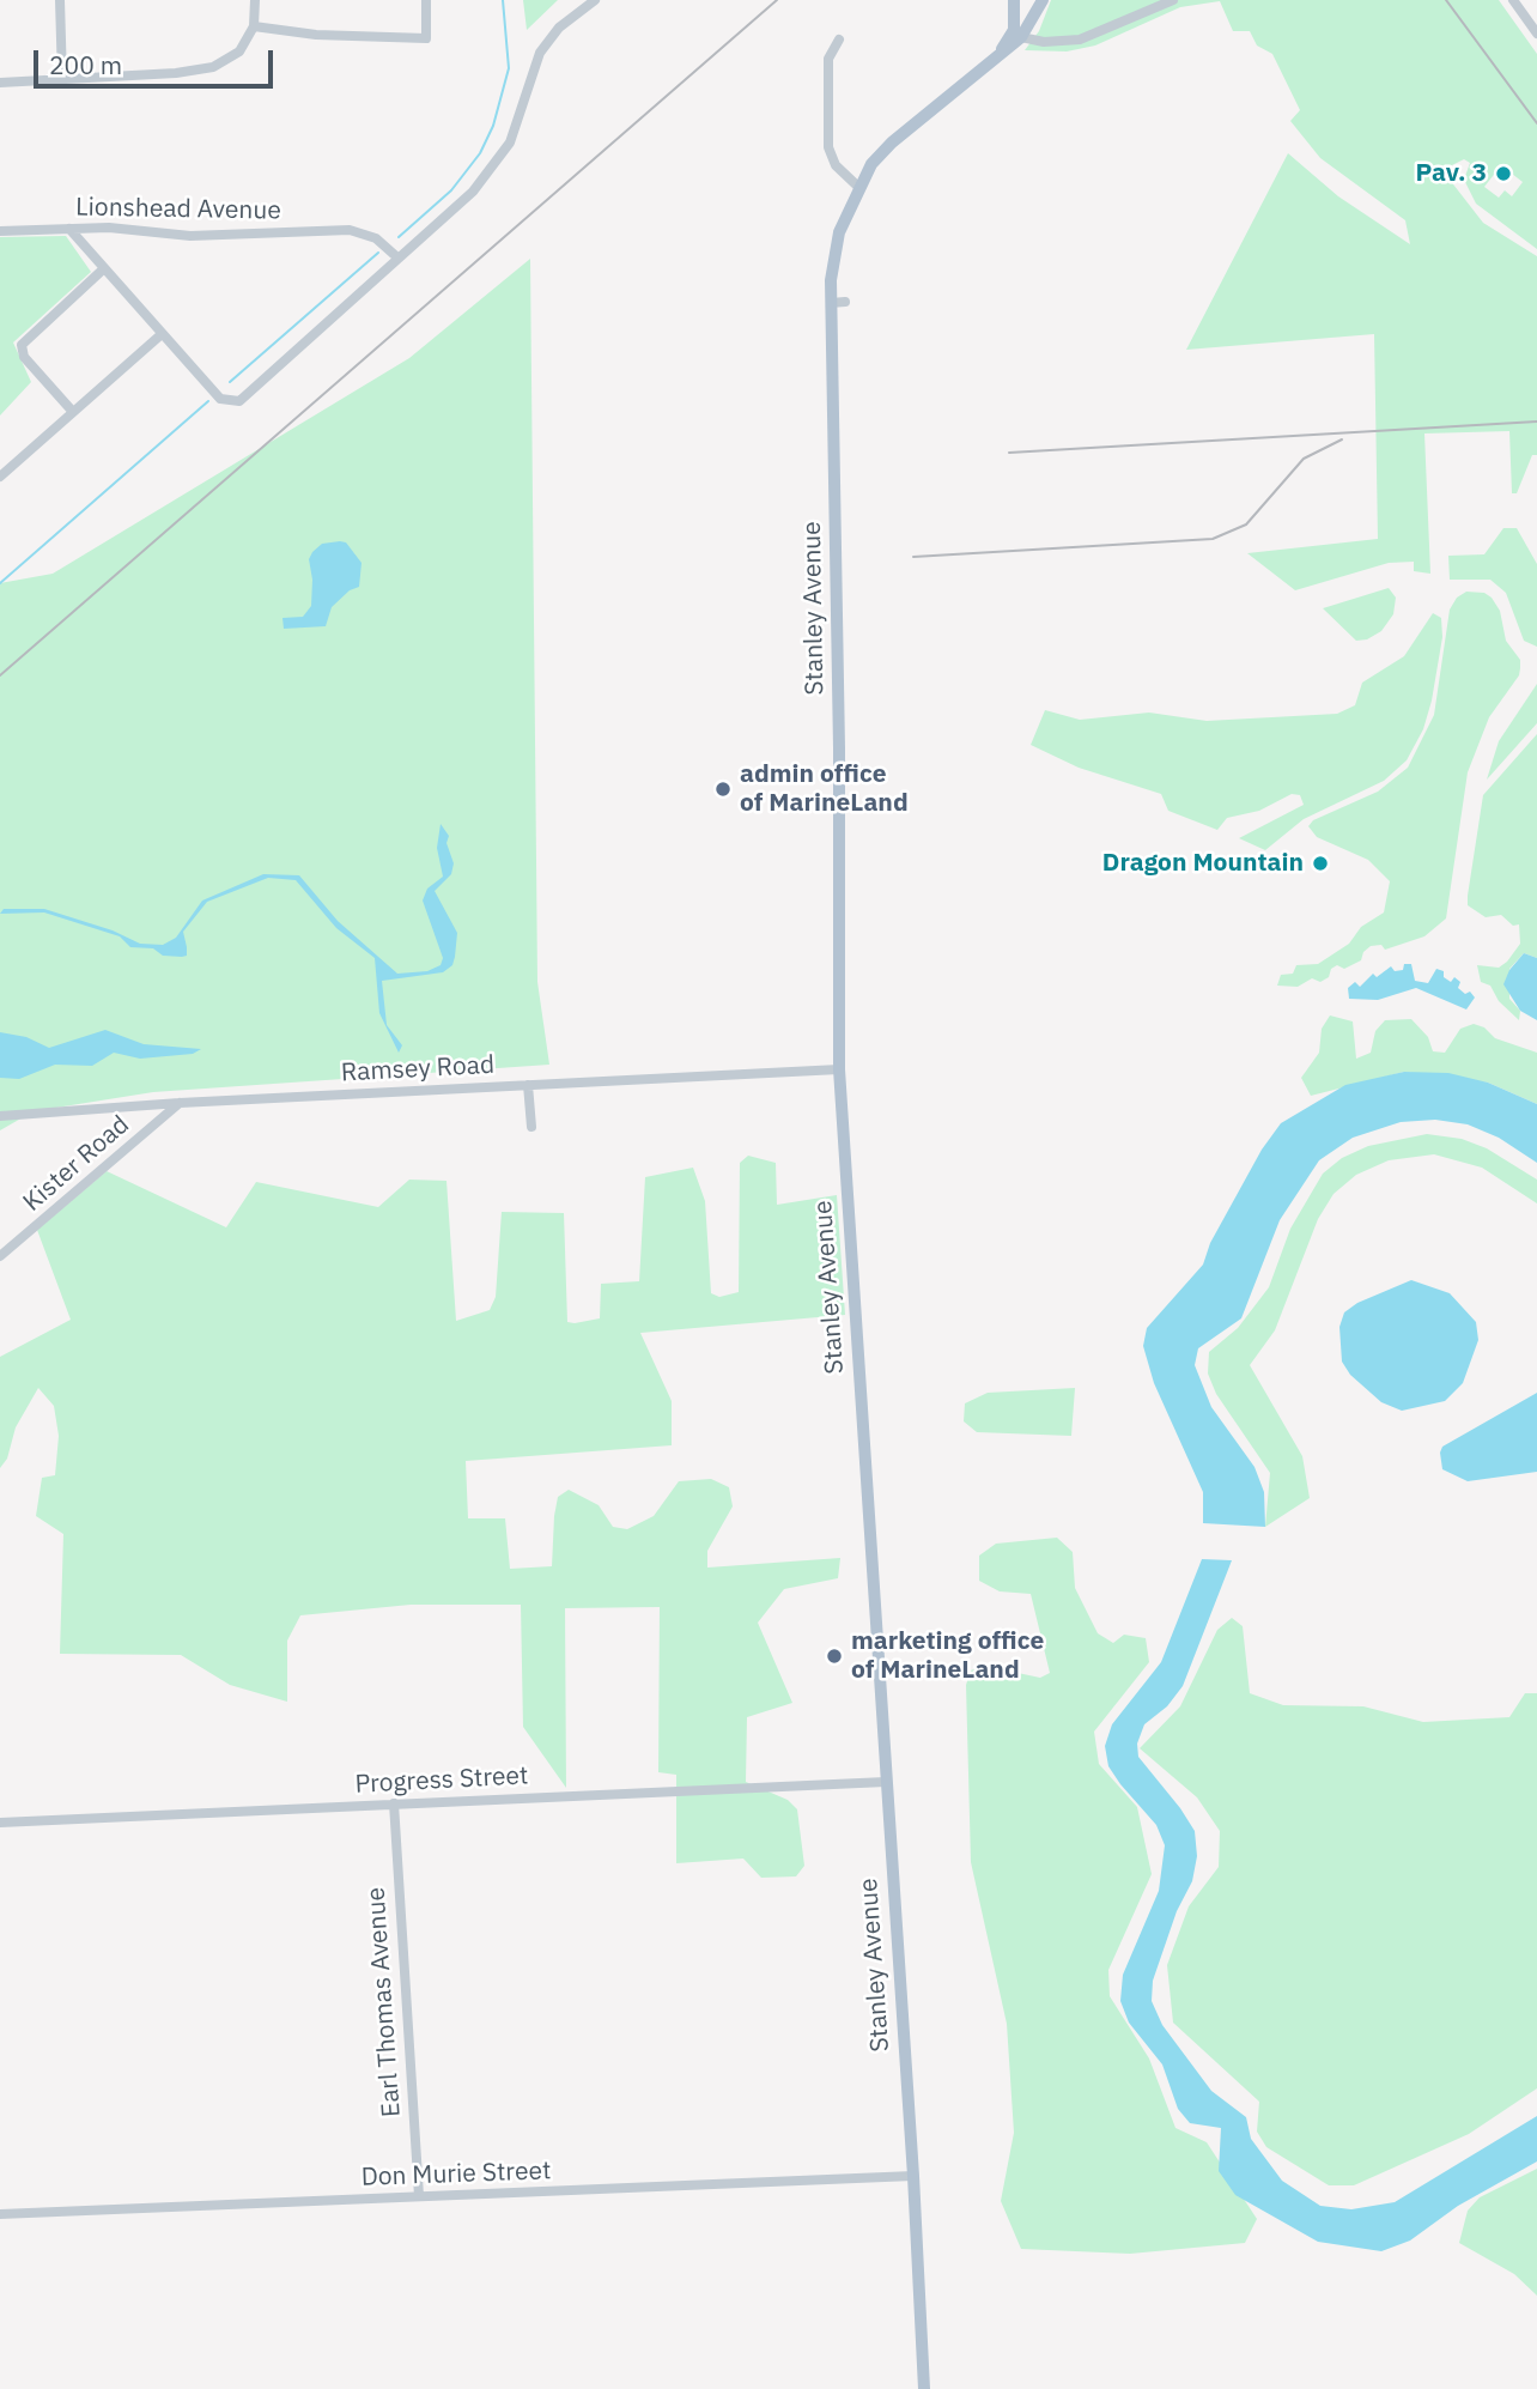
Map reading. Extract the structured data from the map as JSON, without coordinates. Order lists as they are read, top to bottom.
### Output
{
  "streets": {
    "main road": ["Stanley Avenue"],
    "street": [
      "Lionshead Avenue",
      "Ramsey Road",
      "Kister Road",
      "Progress Street",
      "Earl Thomas Avenue",
      "Don Murie Street"
    ]
  },
  "crossings": [
    ["Stanley Avenue", "Ramsey Road"],
    ["Stanley Avenue", "Progress Street"],
    ["Stanley Avenue", "Don Murie Street"],
    ["Ramsey Road", "Kister Road"],
    ["Progress Street", "Earl Thomas Avenue"],
    ["Earl Thomas Avenue", "Don Murie Street"]
  ],
  "places": [
    "Pav. 3",
    "admin office of MarineLand",
    "Dragon Mountain",
    "marketing office of MarineLand"
  ],
  "scale_bar": "200 m"
}
